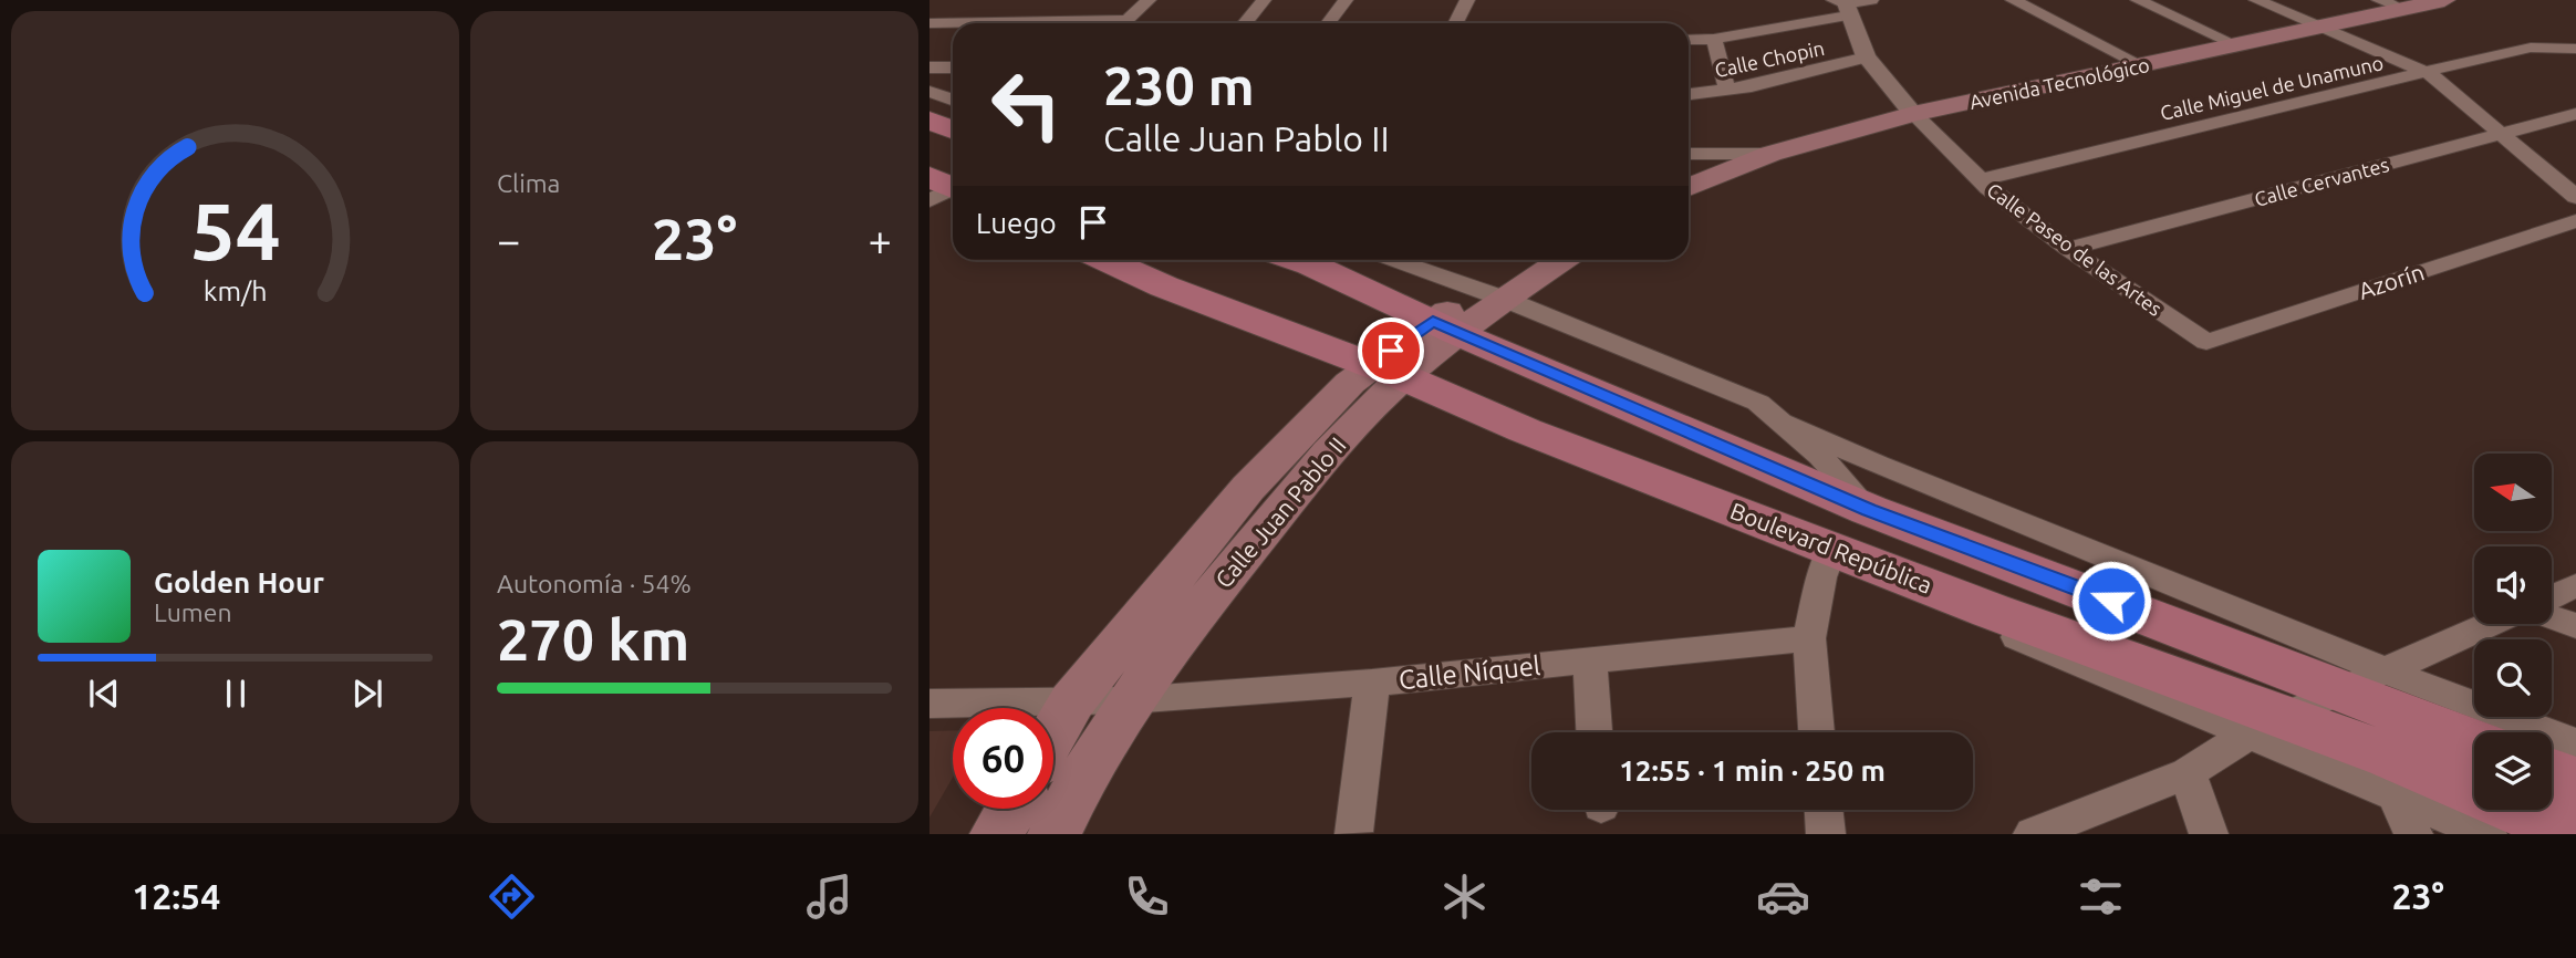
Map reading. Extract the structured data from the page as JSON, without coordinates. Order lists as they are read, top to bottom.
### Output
{
  "streets": {
    "main road": ["Avenida Tecnológico", "Calle Juan Pablo II", "Boulevard República"],
    "street": [
      "Calle Chopin",
      "Calle Miguel de Unamuno",
      "Calle Cervantes",
      "Calle Paseo de las Artes",
      "Azorín",
      "Calle Níquel"
    ]
  },
  "crossings": [
    ["Calle Chopin", "Calle Paseo de las Artes"],
    ["Avenida Tecnológico", "Calle Paseo de las Artes"],
    ["Calle Miguel de Unamuno", "Calle Paseo de las Artes"],
    ["Calle Cervantes", "Calle Paseo de las Artes"],
    ["Calle Paseo de las Artes", "Azorín"],
    ["Calle Juan Pablo II", "Boulevard República"],
    ["Calle Juan Pablo II", "Calle Níquel"]
  ],
  "north": "left",
  "page": {
    "tile": [
      "Clima",
      ["Autonomía · 54%", "270 km"]
    ],
    "turn": ["230 m", "Calle Juan Pablo II"],
    "then": "Luego",
    "heat": ["−", "23°", "+"],
    "song": ["Golden Hour", "Lumen"],
    "limit": "60",
    "trip": "12:55 · 1 min · 250 m",
    "tabs": ["12:54", "23°"],
    "gauge": ["54", "km/h"]
  }
}
